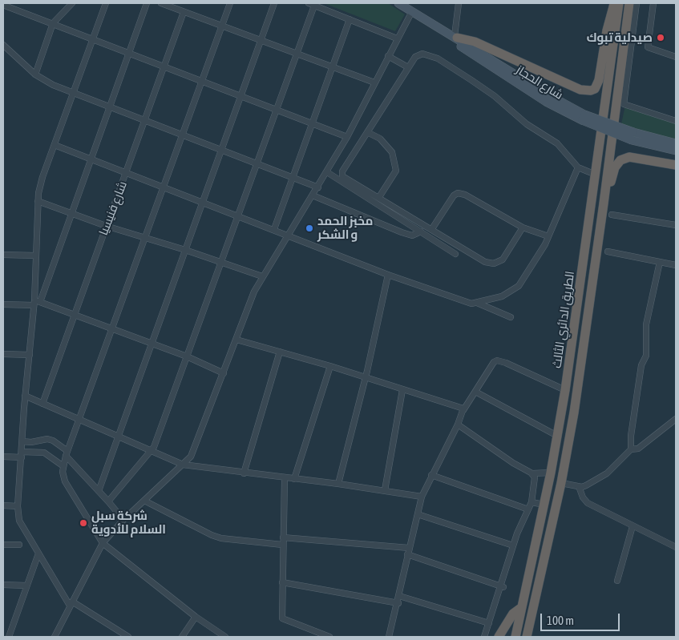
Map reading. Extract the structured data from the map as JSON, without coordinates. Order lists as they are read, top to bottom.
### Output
{
  "streets": {
    "highway": ["الطريق الدائري الثالث"],
    "main road": ["شارع الحجاز"],
    "street": ["شارع فنيسيا"]
  },
  "places": ["صيدلية تبوك", "مخبز الحمد و الشكر", "شركة سبل السلام للأدوية"],
  "scale_bar": "100 m"
}
